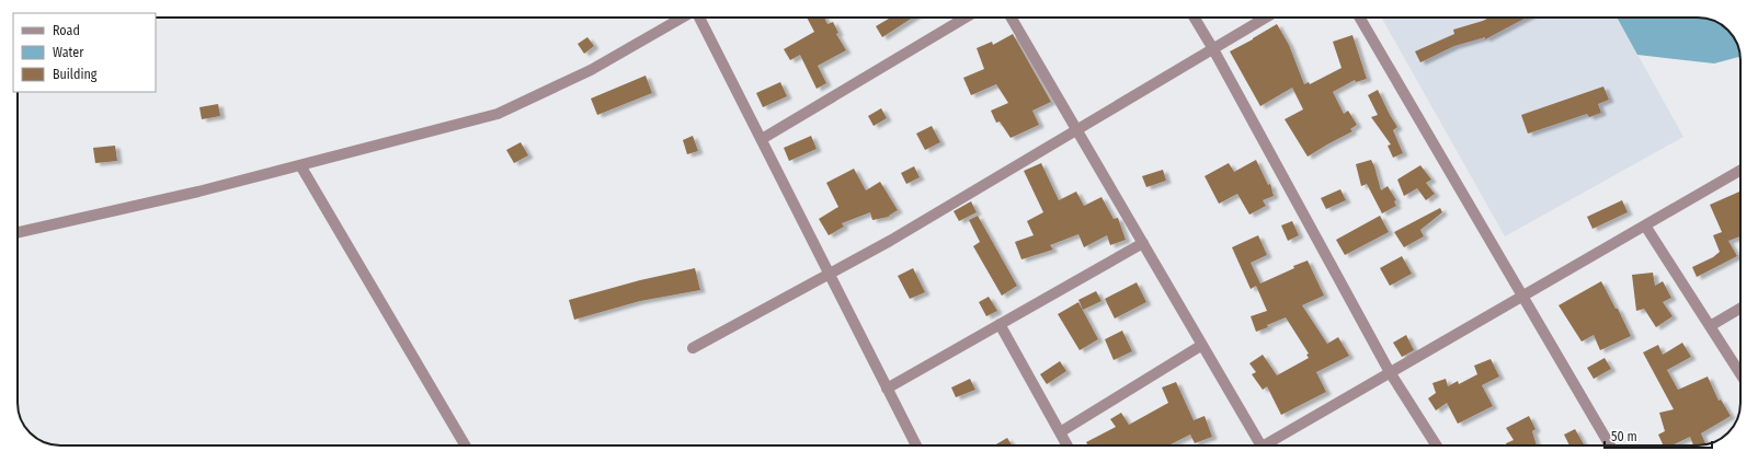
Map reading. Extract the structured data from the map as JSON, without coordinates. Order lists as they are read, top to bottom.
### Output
{
  "legend": ["Road", "Water", "Building"],
  "scale_bar": "50 m"
}
